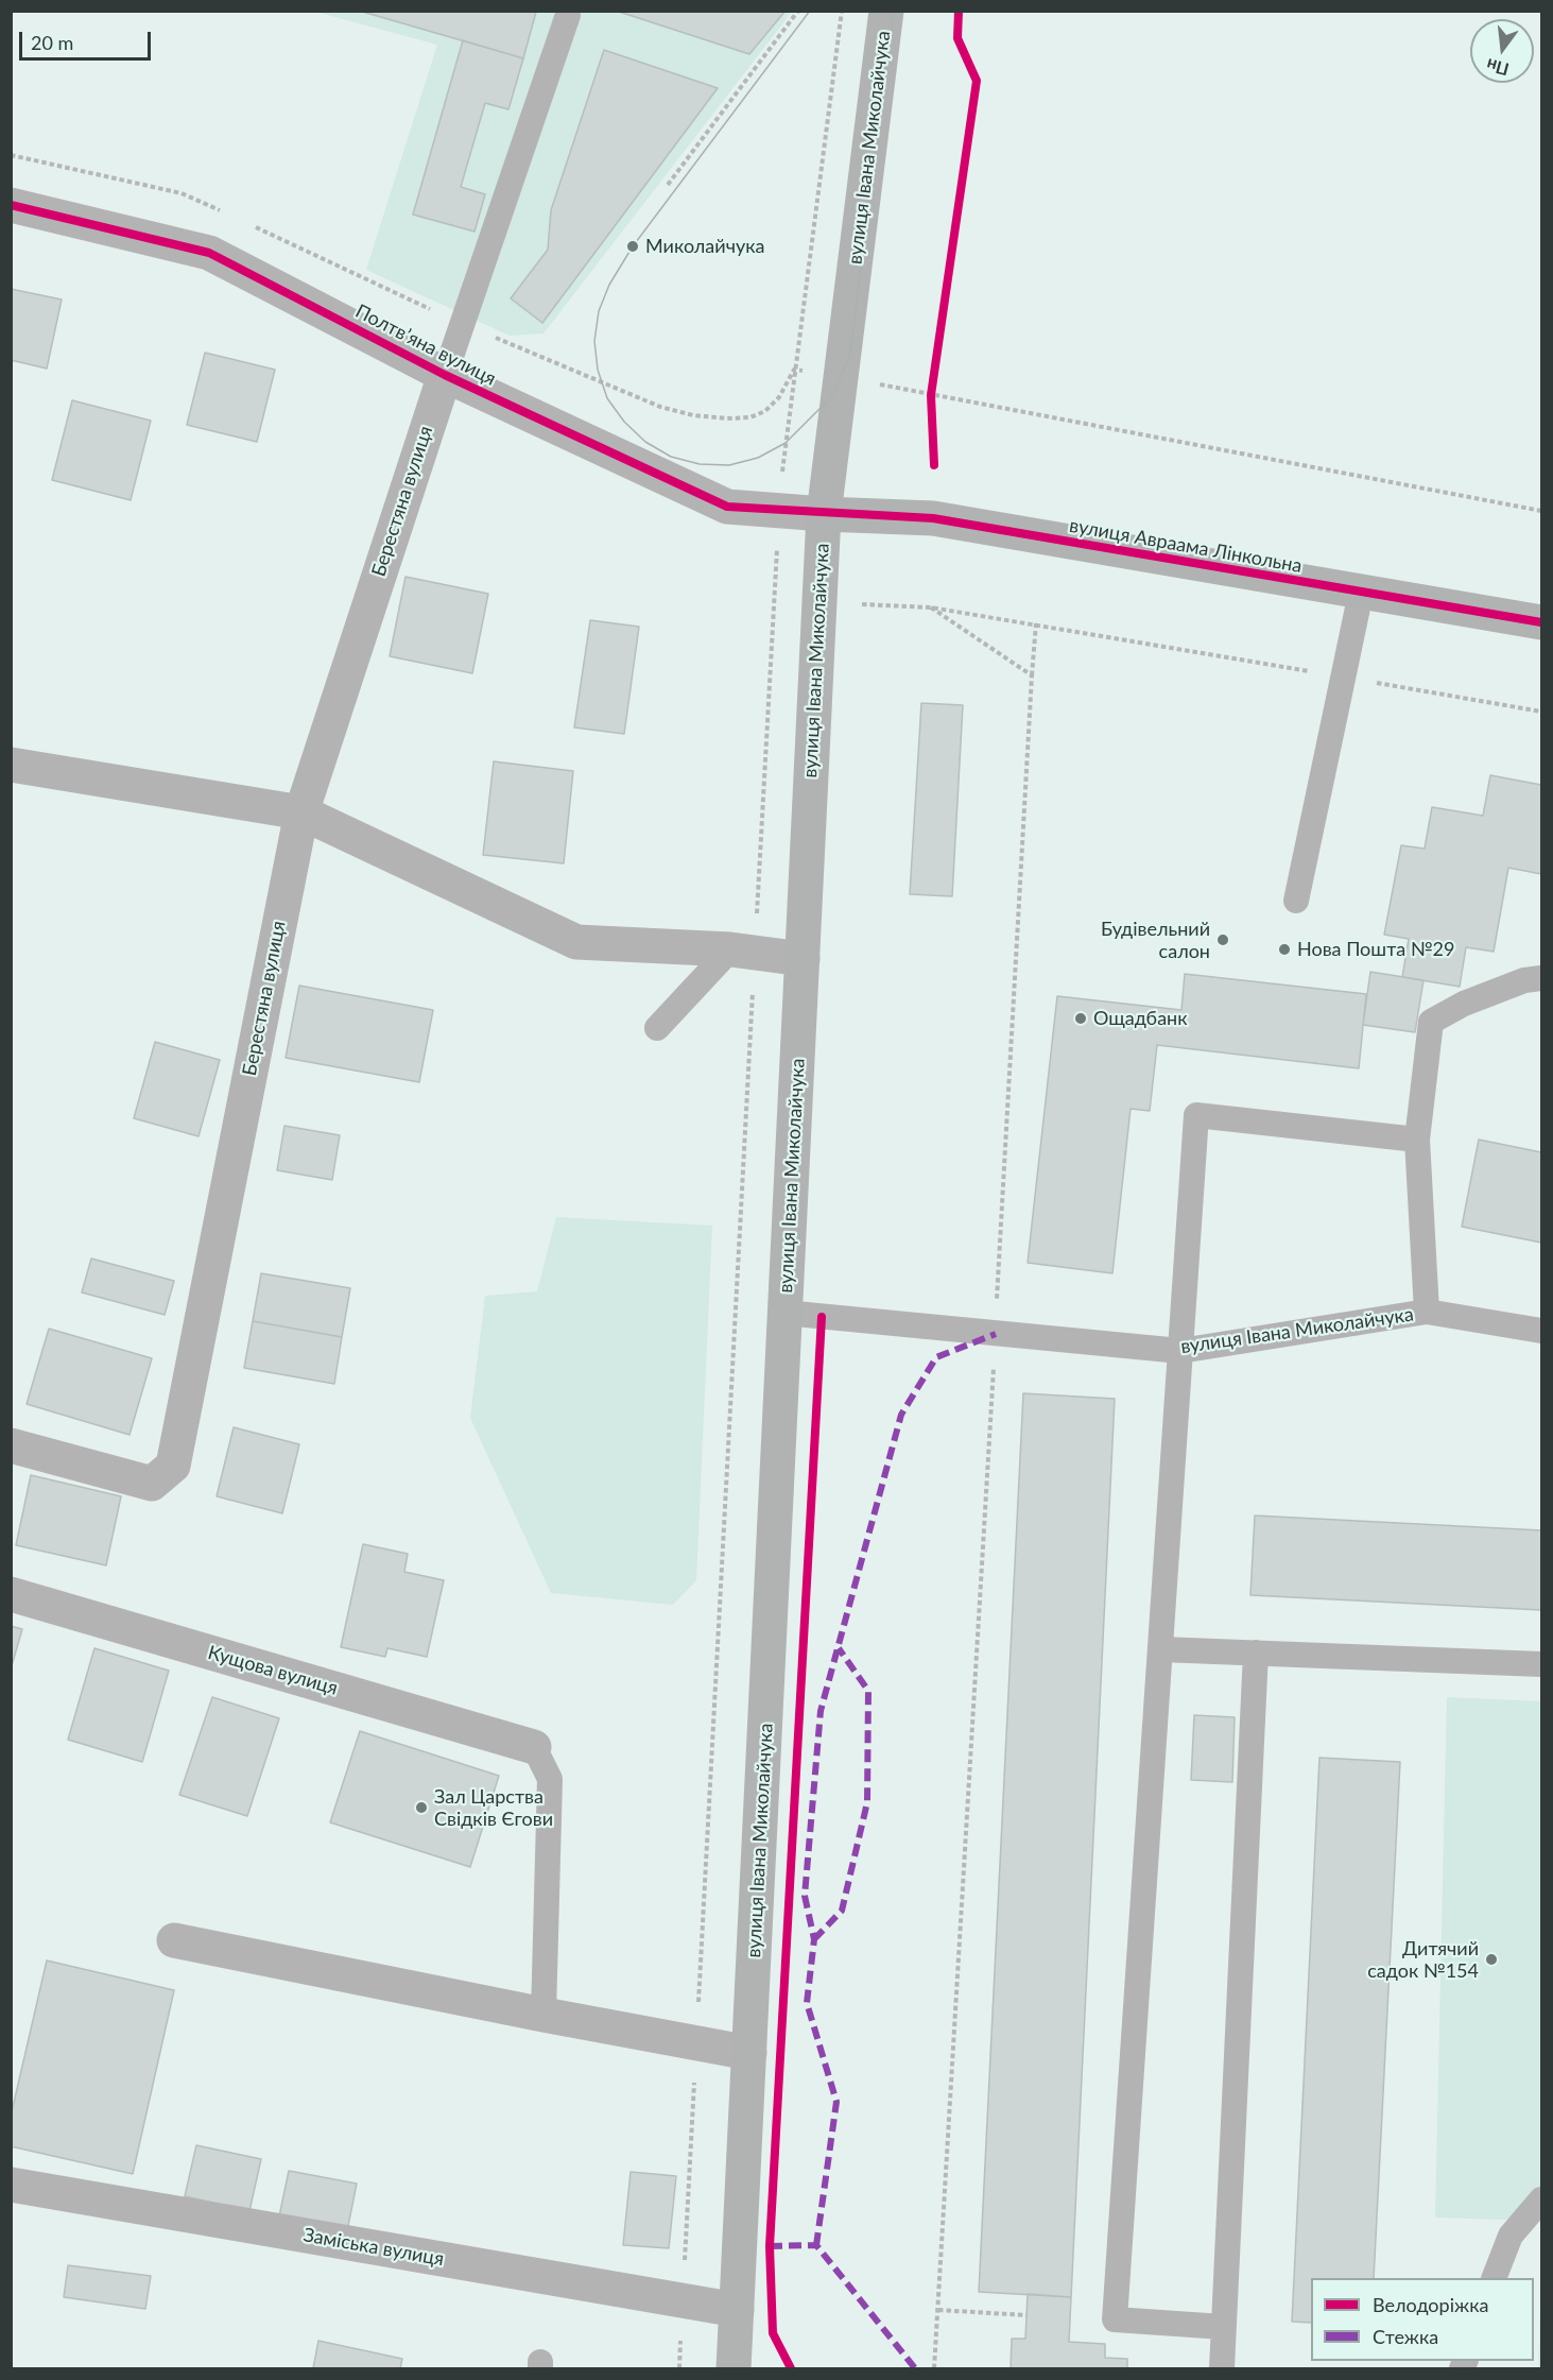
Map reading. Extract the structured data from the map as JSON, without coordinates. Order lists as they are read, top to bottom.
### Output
{
  "streets": {
    "main road": ["вулиця Івана Миколайчука", "вулиця Авраама Лінкольна"],
    "street": [
      "Полтвʼяна вулиця",
      "Берестяна вулиця",
      "Кущова вулиця",
      "Заміська вулиця"
    ]
  },
  "crossings": [
    ["вулиця Івана Миколайчука", "Полтвʼяна вулиця"],
    ["вулиця Івана Миколайчука", "вулиця Авраама Лінкольна"],
    ["вулиця Івана Миколайчука", "Заміська вулиця"],
    ["Полтвʼяна вулиця", "Берестяна вулиця"],
    ["Полтвʼяна вулиця", "вулиця Авраама Лінкольна"]
  ],
  "places": [
    "Миколайчука",
    "Будівельний салон",
    "Нова Пошта №29",
    "Ощадбанк",
    "Зал Царства Свідків Єгови",
    "Дитячий садок №154"
  ],
  "legend": ["Велодоріжка", "Стежка"],
  "scale_bar": "20 m",
  "north": "bottom"
}
